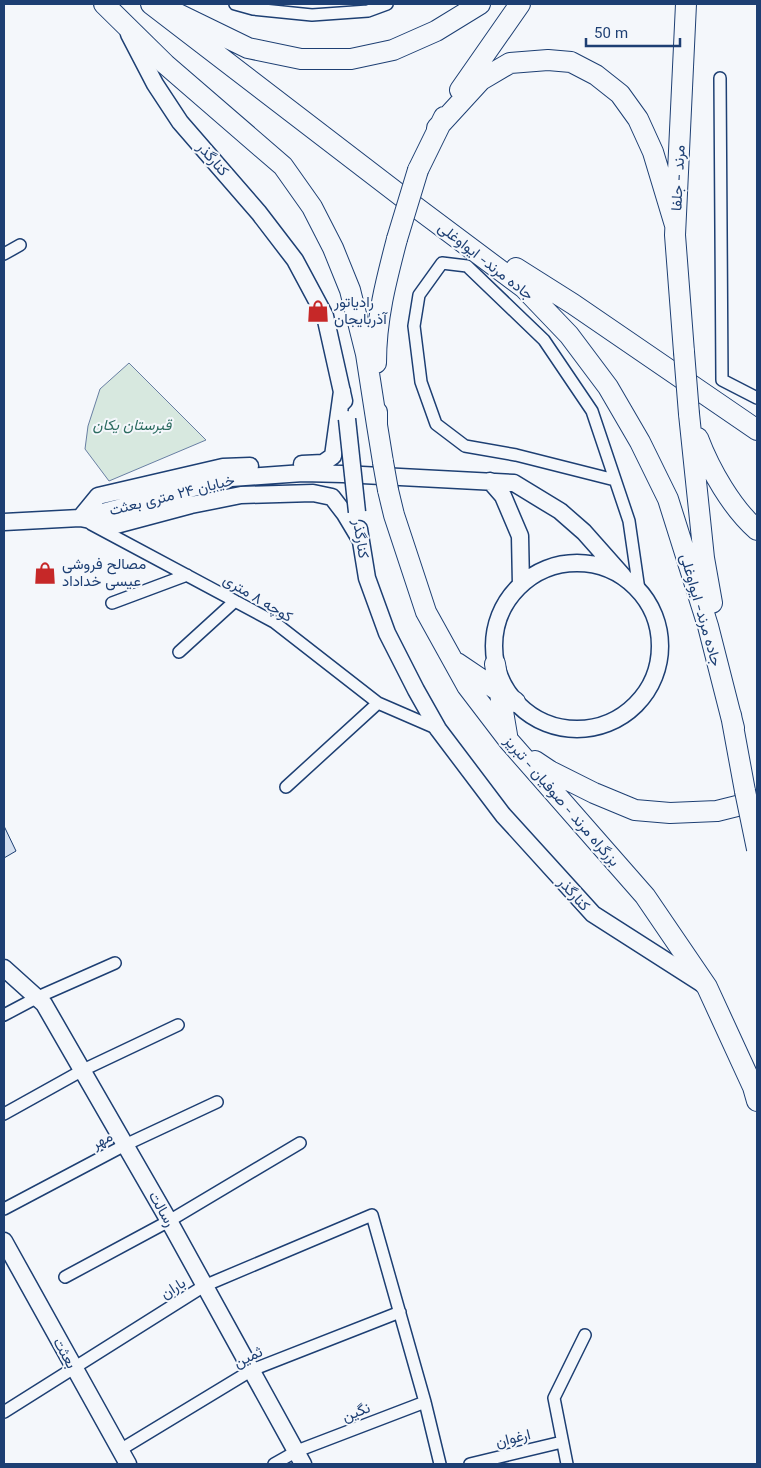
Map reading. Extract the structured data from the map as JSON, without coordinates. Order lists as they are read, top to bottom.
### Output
{
  "streets": {
    "highway": ["مرند - جلفا", "جاده مرند- ایواوغلی", "بزرگراه مرند - صوفیان - تبریز"],
    "street": [
      "کنارگذر",
      "خیابان ۲۴ متری بعثت",
      "کوچه ۸ متری",
      "مهر",
      "رسالت",
      "باران",
      "بعثت",
      "ثمین",
      "نگین",
      "ارغوان"
    ]
  },
  "crossings": [
    ["کنارگذر", "کوچه ۸ متری"],
    ["کنارگذر", "بزرگراه مرند - صوفیان - تبریز"],
    ["مرند - جلفا", "جاده مرند- ایواوغلی"],
    ["خیابان ۲۴ متری بعثت", "کوچه ۸ متری"],
    ["مهر", "رسالت"],
    ["رسالت", "باران"],
    ["رسالت", "ثمین"],
    ["رسالت", "نگین"],
    ["باران", "بعثت"],
    ["باران", "ثمین"],
    ["بعثت", "ثمین"]
  ],
  "parks": ["قبرستان یکان"],
  "places": {
    "shop": ["رادیاتور آذربایجان", "مصالح فروشی عیسی خداداد"]
  },
  "scale_bar": "50 m"
}
